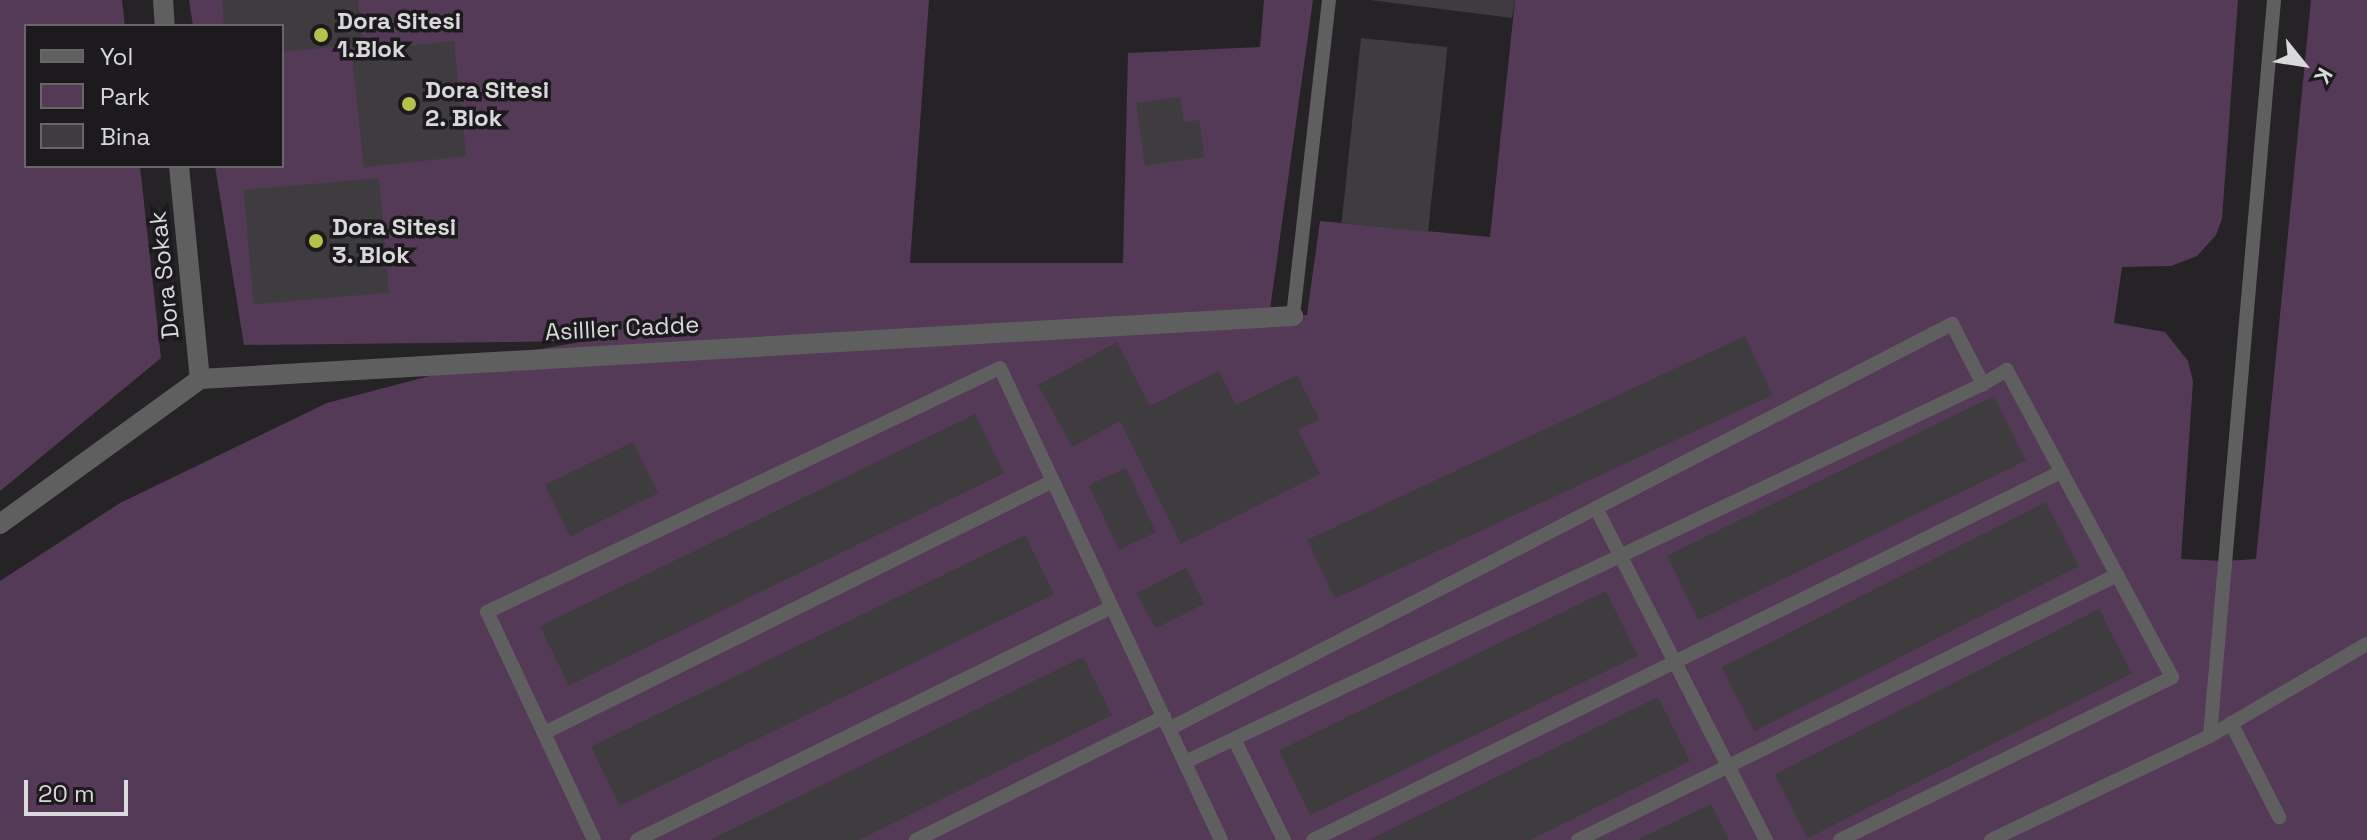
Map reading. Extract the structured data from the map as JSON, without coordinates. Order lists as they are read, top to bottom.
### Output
{
  "streets": {
    "street": ["Dora Sokak", "Asilller Cadde"]
  },
  "crossings": [
    ["Dora Sokak", "Asilller Cadde"]
  ],
  "places": ["Dora Sitesi 1.Blok", "Dora Sitesi 2. Blok", "Dora Sitesi 3. Blok"],
  "legend": ["Yol", "Park", "Bina"],
  "scale_bar": "20 m",
  "north": "bottom right"
}
